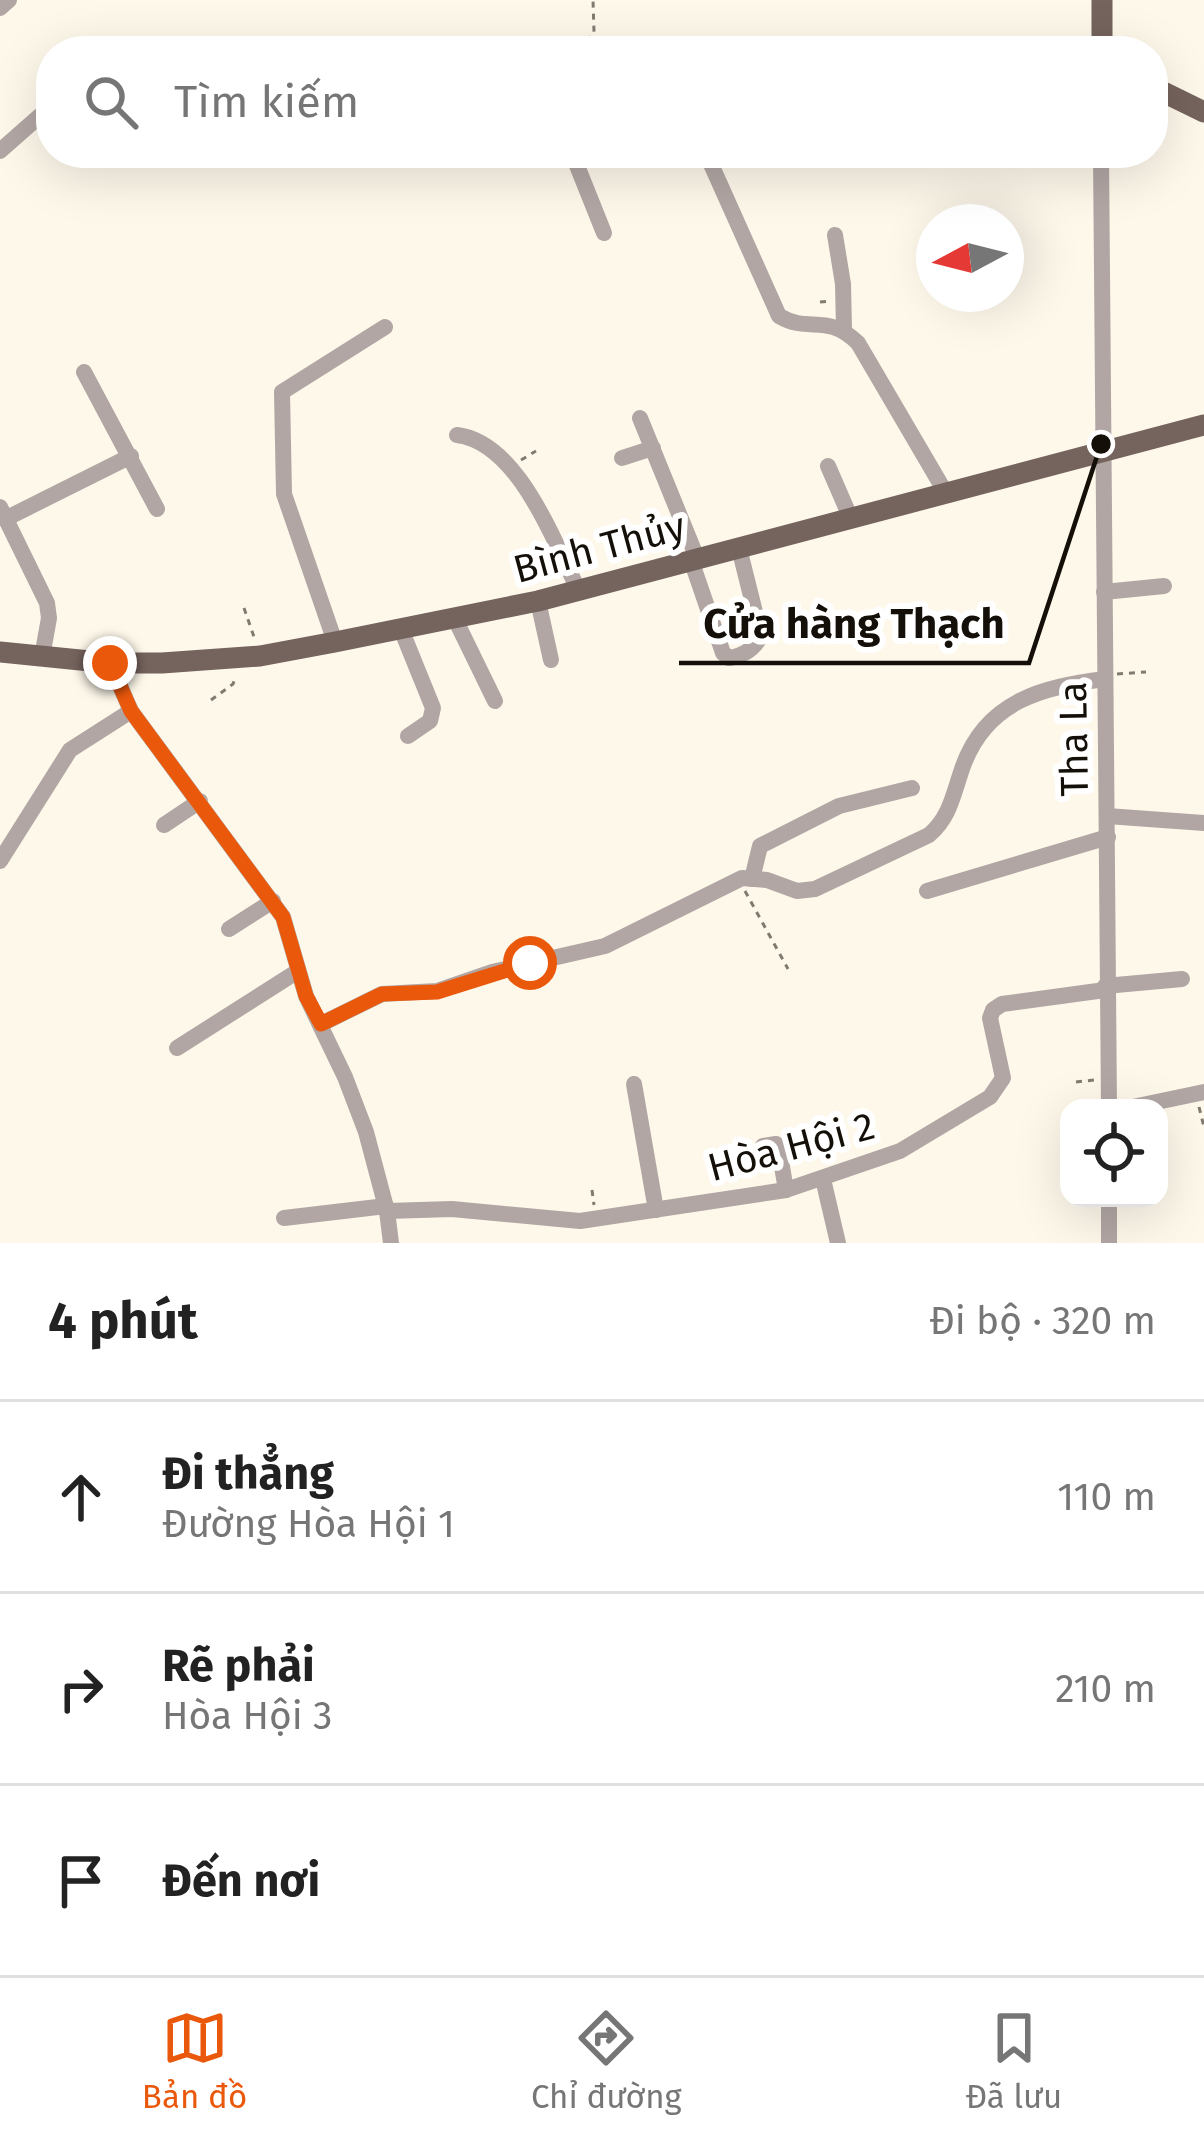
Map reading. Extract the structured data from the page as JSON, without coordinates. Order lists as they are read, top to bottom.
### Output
{
  "streets": {
    "main road": ["Bình Thủy"],
    "street": ["Tha La", "Hòa Hội 2"]
  },
  "crossings": [
    ["Bình Thủy", "Tha La"],
    ["Tha La", "Hòa Hội 2"]
  ],
  "places": ["Cửa hàng Thạch"],
  "north": "left",
  "page": {
    "search": "Tìm kiếm",
    "heading": ["4 phút", "Đi bộ · 320 m"],
    "list": [
      ["Đi thẳng", "Đường Hòa Hội 1", "110 m"],
      ["Rẽ phải", "Hòa Hội 3", "210 m"],
      "Đến nơi"
    ],
    "nav": ["Bản đồ", "Chỉ đường", "Đã lưu"]
  }
}
